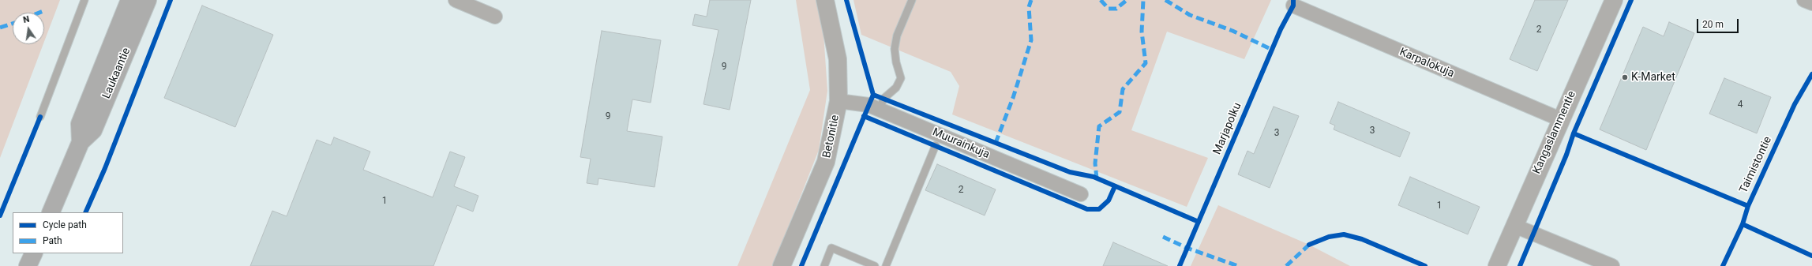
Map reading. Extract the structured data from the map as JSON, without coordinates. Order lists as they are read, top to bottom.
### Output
{
  "streets": {
    "main road": ["Laukaantie"],
    "street": [
      "Karpalokuja",
      "Kangaslammentie",
      "Betonitie",
      "Muurainkuja"
    ],
    "cycle path": ["Marjapolku", "Taimistontie"]
  },
  "crossings": [
    ["Karpalokuja", "Kangaslammentie"],
    ["Betonitie", "Muurainkuja"]
  ],
  "places": ["K-Market"],
  "house_numbers": [
    "2",
    "9",
    "4",
    "9",
    "3",
    "3",
    "2",
    "1",
    "1"
  ],
  "legend": ["Cycle path", "Path"],
  "scale_bar": "20 m",
  "north": "top"
}
